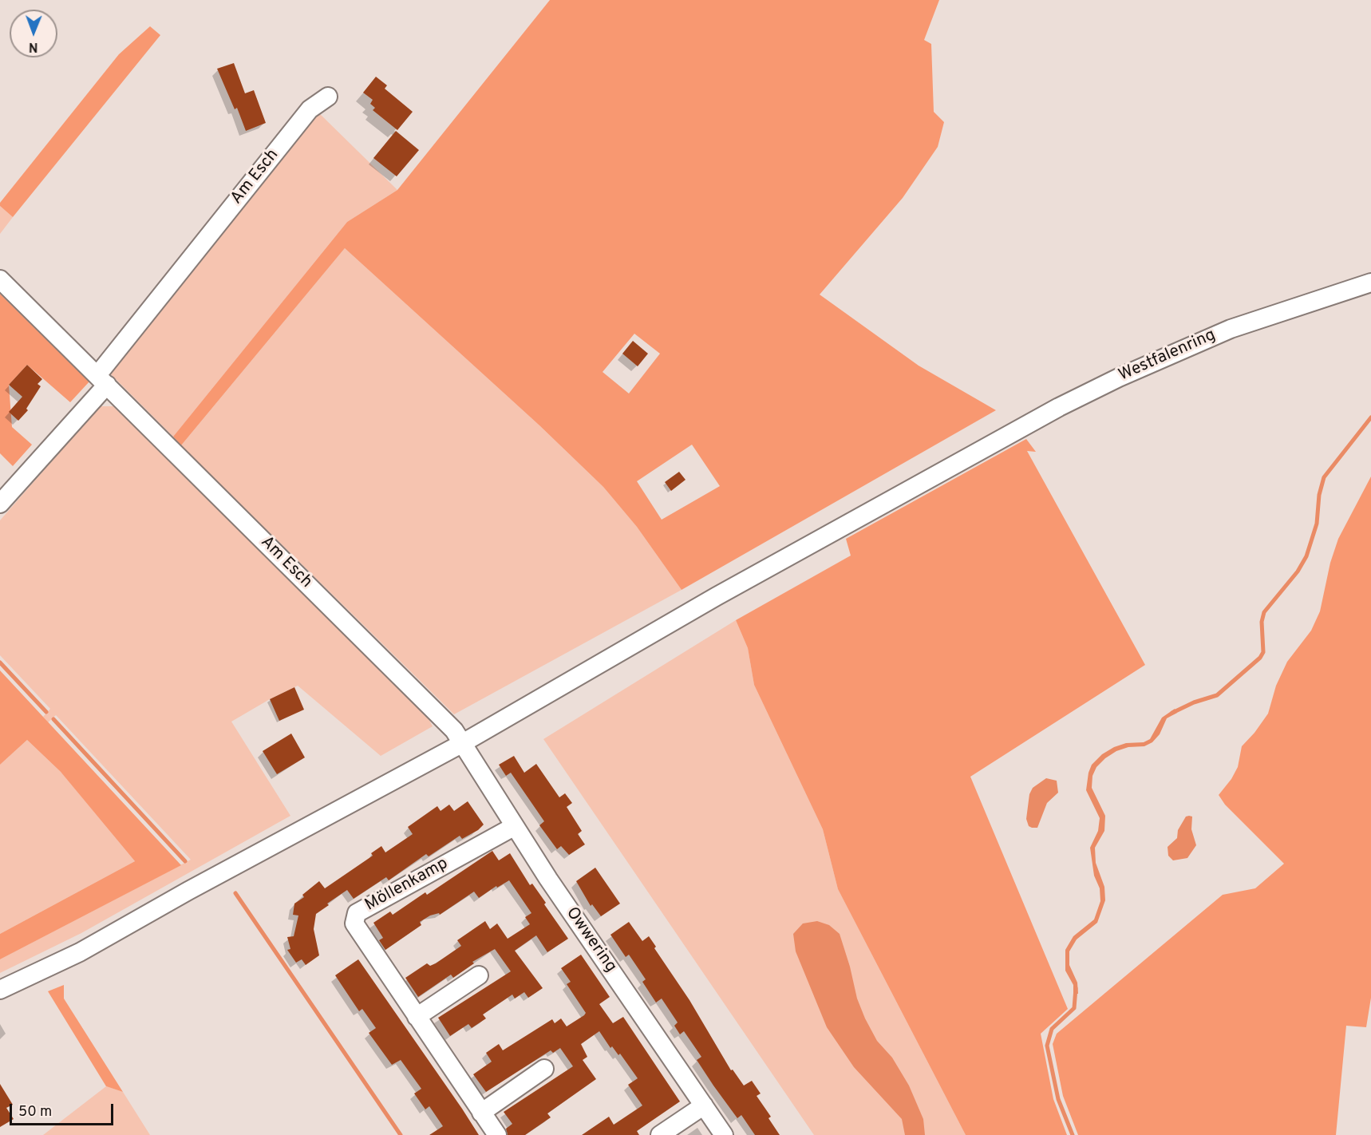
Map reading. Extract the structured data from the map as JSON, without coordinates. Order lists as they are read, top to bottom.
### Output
{
  "streets": {
    "street": [
      "Am Esch",
      "Westfalenring",
      "Möllenkamp",
      "Owwering"
    ]
  },
  "crossings": [
    ["Am Esch", "Westfalenring"],
    ["Am Esch", "Owwering"],
    ["Westfalenring", "Owwering"],
    ["Möllenkamp", "Owwering"]
  ],
  "scale_bar": "50 m",
  "north": "bottom"
}
